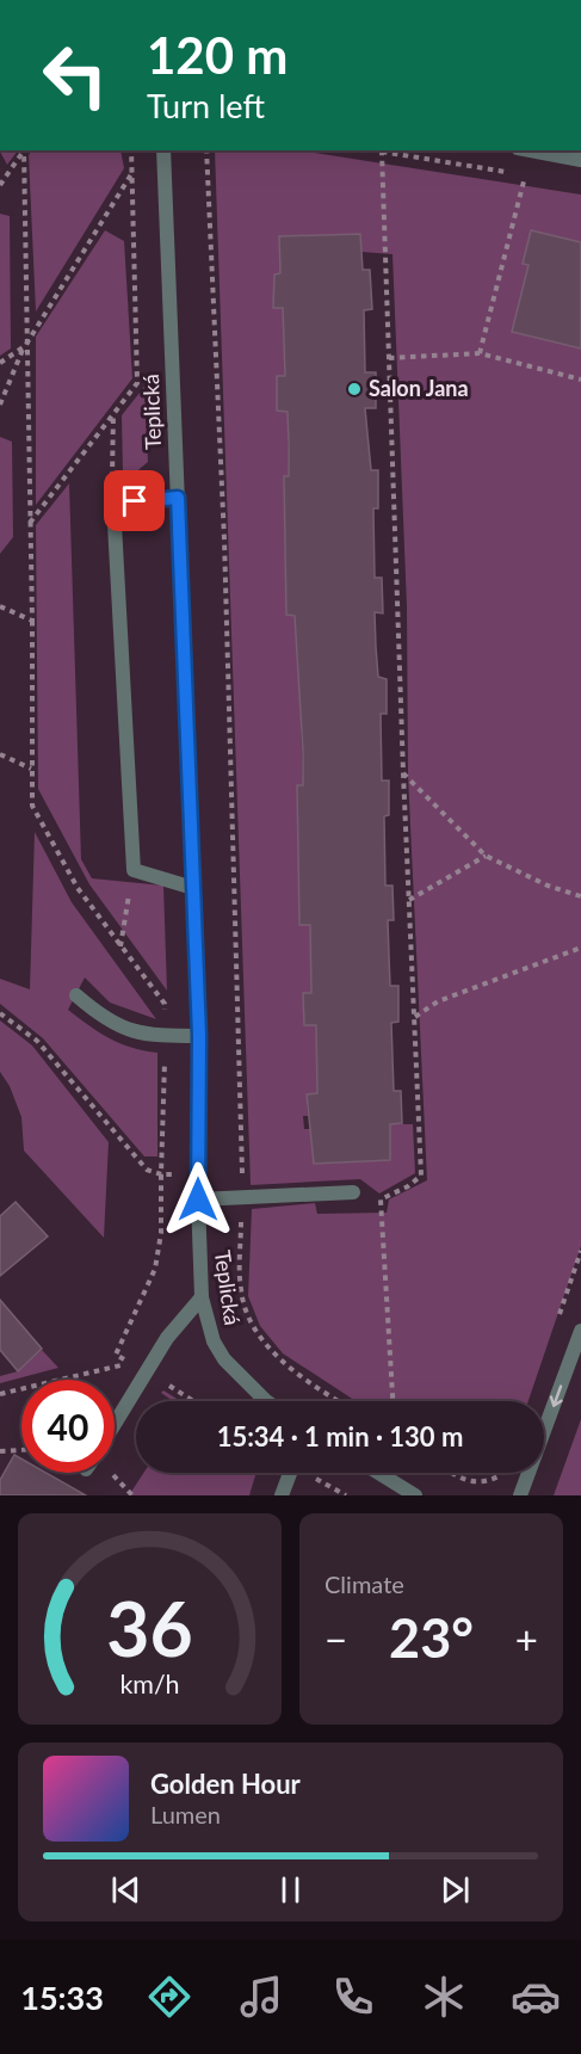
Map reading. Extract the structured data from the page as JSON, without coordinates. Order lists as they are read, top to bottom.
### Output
{
  "streets": {
    "street": ["Teplická"]
  },
  "places": ["Salon Jana"],
  "page": {
    "turn": ["120 m", "Turn left"],
    "limit": "40",
    "trip": "15:34 · 1 min · 130 m",
    "tile": "Climate",
    "heat": ["−", "23°", "+"],
    "song": ["Golden Hour", "Lumen"],
    "tabs": "15:33",
    "gauge": ["36", "km/h"]
  }
}
